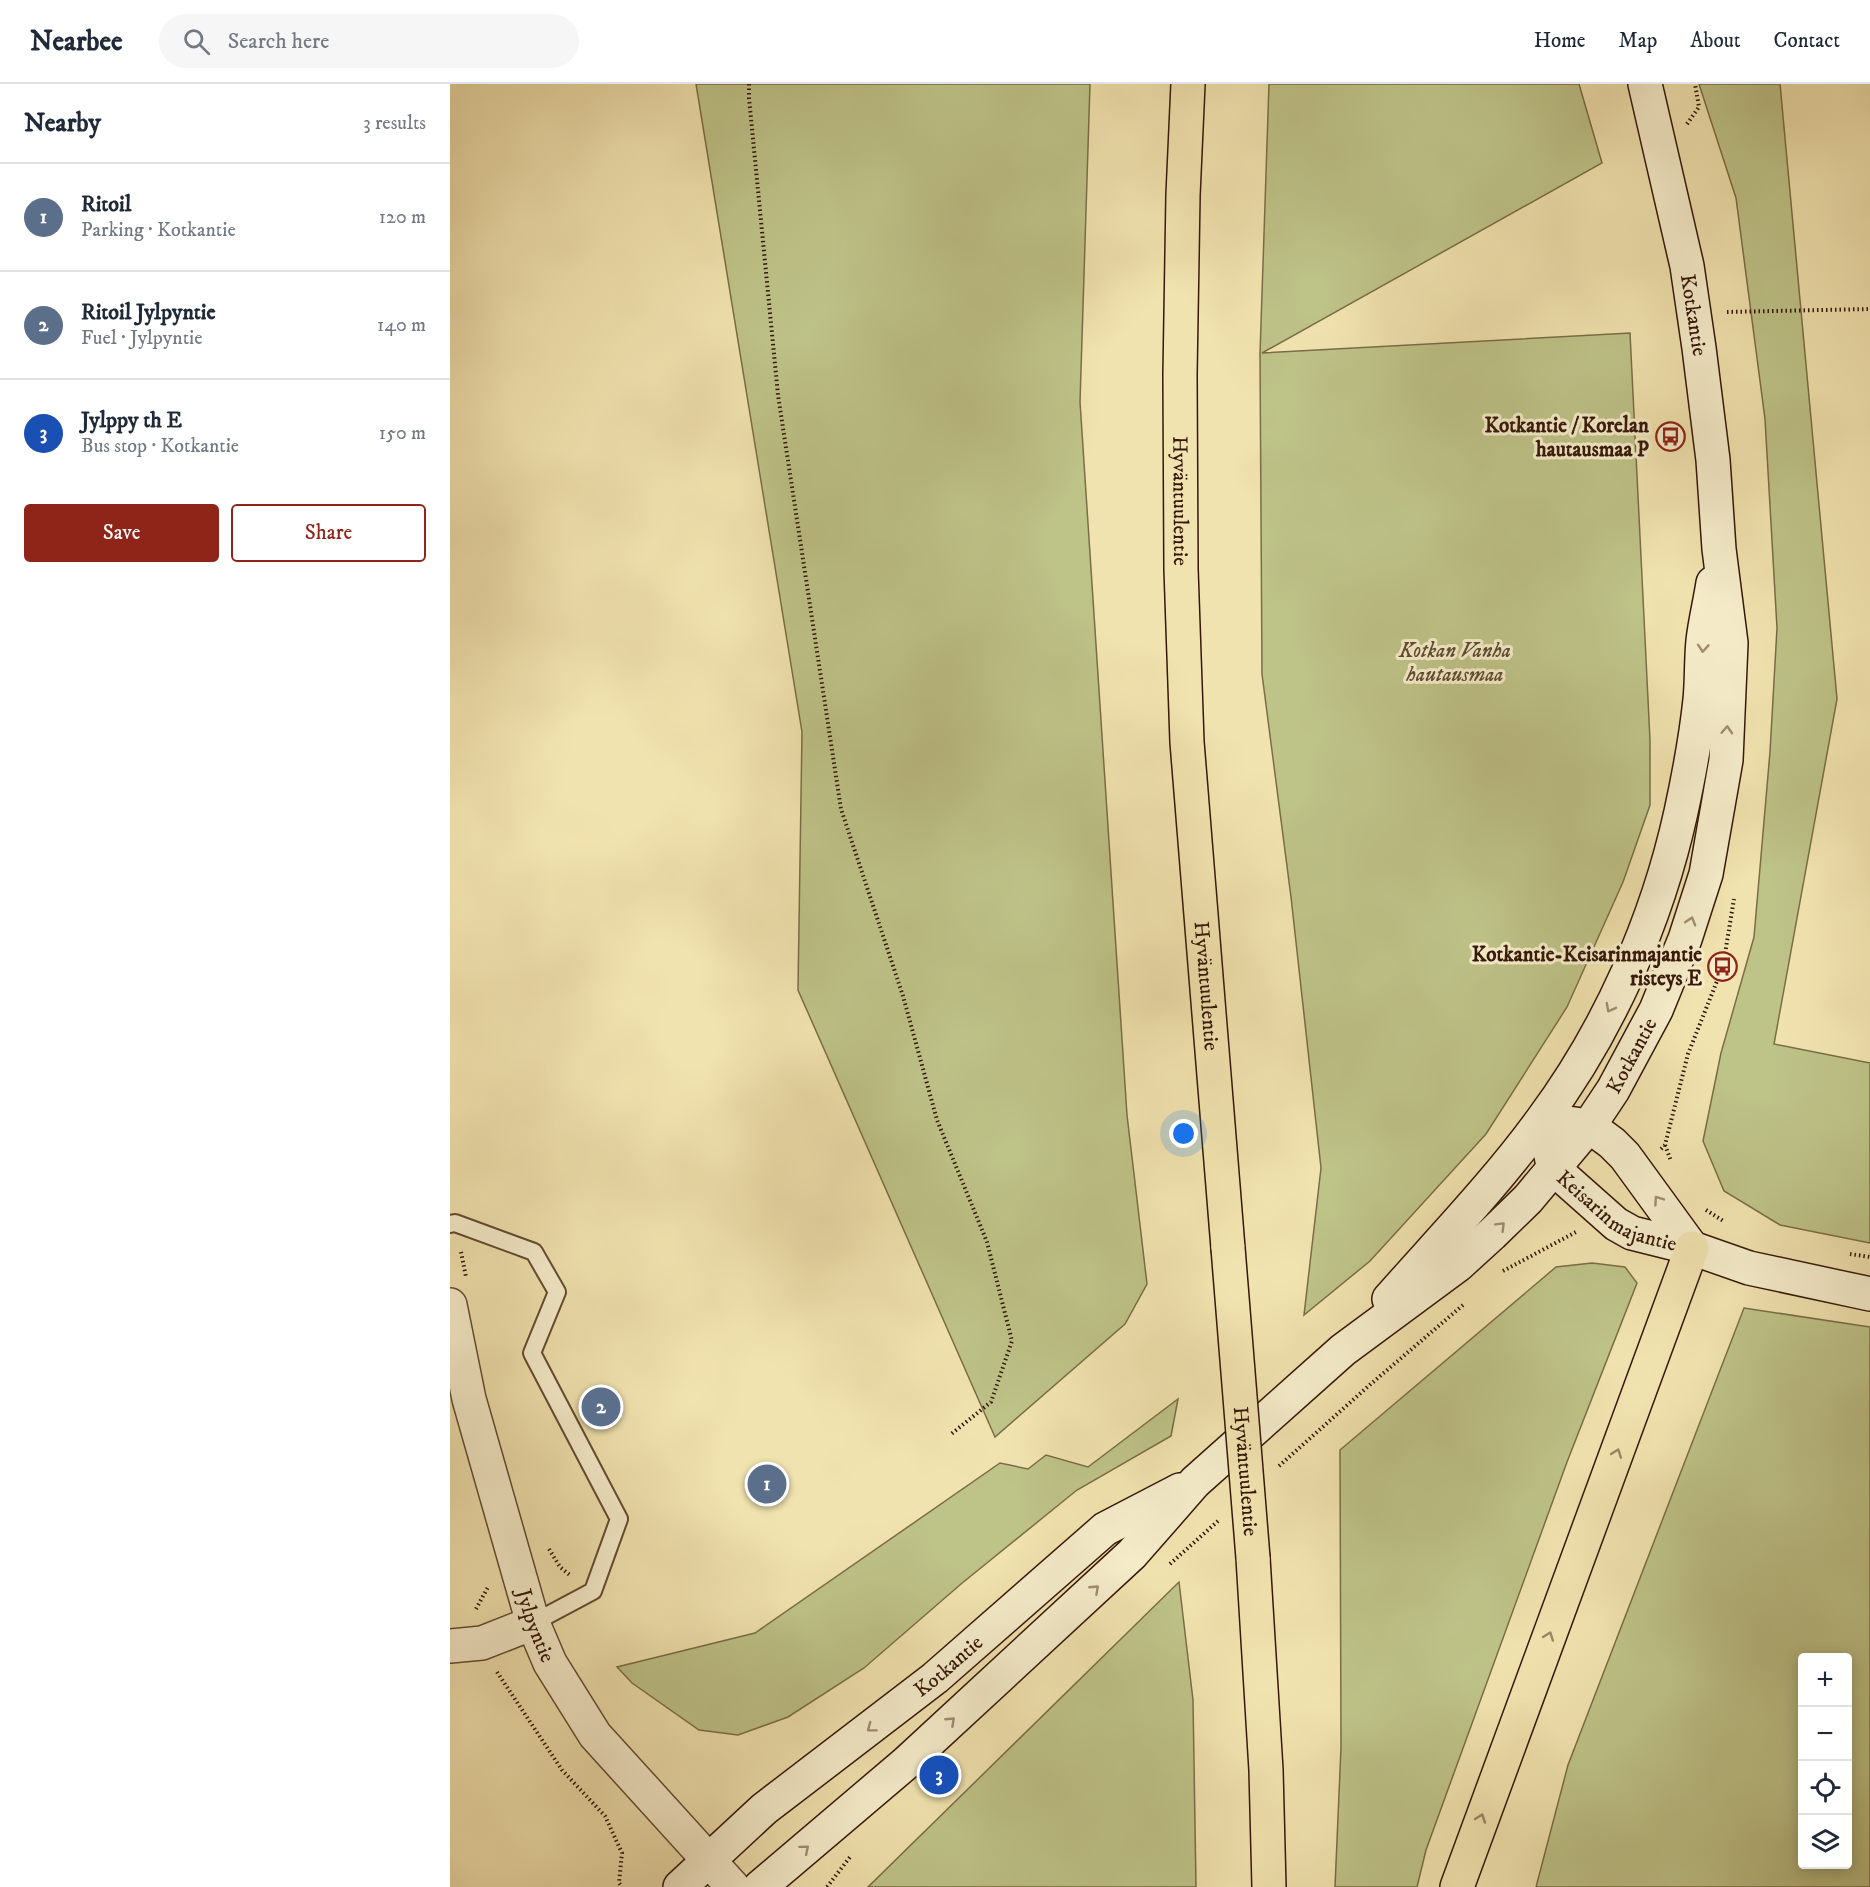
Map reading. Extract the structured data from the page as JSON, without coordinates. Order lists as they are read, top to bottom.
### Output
{
  "streets": {
    "highway": ["Hyväntuulentie"],
    "street": ["Kotkantie", "Keisarinmajantie", "Jylpyntie"]
  },
  "crossings": [
    ["Kotkantie", "Keisarinmajantie"],
    ["Kotkantie", "Jylpyntie"]
  ],
  "parks": ["Kotkan Vanha hautausmaa"],
  "places": {
    "bus stop": ["Kotkantie / Korelan hautausmaa P", "Kotkantie-Keisarinmajantie risteys E"]
  },
  "page": {
    "header": "Nearbee",
    "search": "Search here",
    "nav": [
      "Home",
      "Map",
      "About",
      "Contact"
    ],
    "heading": ["Nearby", "3 results"],
    "list": [
      {
        "mark": "1",
        "name": "Ritoil",
        "note": "Parking · Kotkantie",
        "value": "120 m"
      },
      {
        "mark": "2",
        "name": "Ritoil Jylpyntie",
        "note": "Fuel · Jylpyntie",
        "value": "140 m"
      },
      {
        "mark": "3",
        "name": "Jylppy th E",
        "note": "Bus stop · Kotkantie",
        "value": "150 m"
      }
    ],
    "buttons": ["Save", "Share"],
    "pins": ["2", "1", "3"],
    "map_buttons": ["+", "−"]
  }
}
